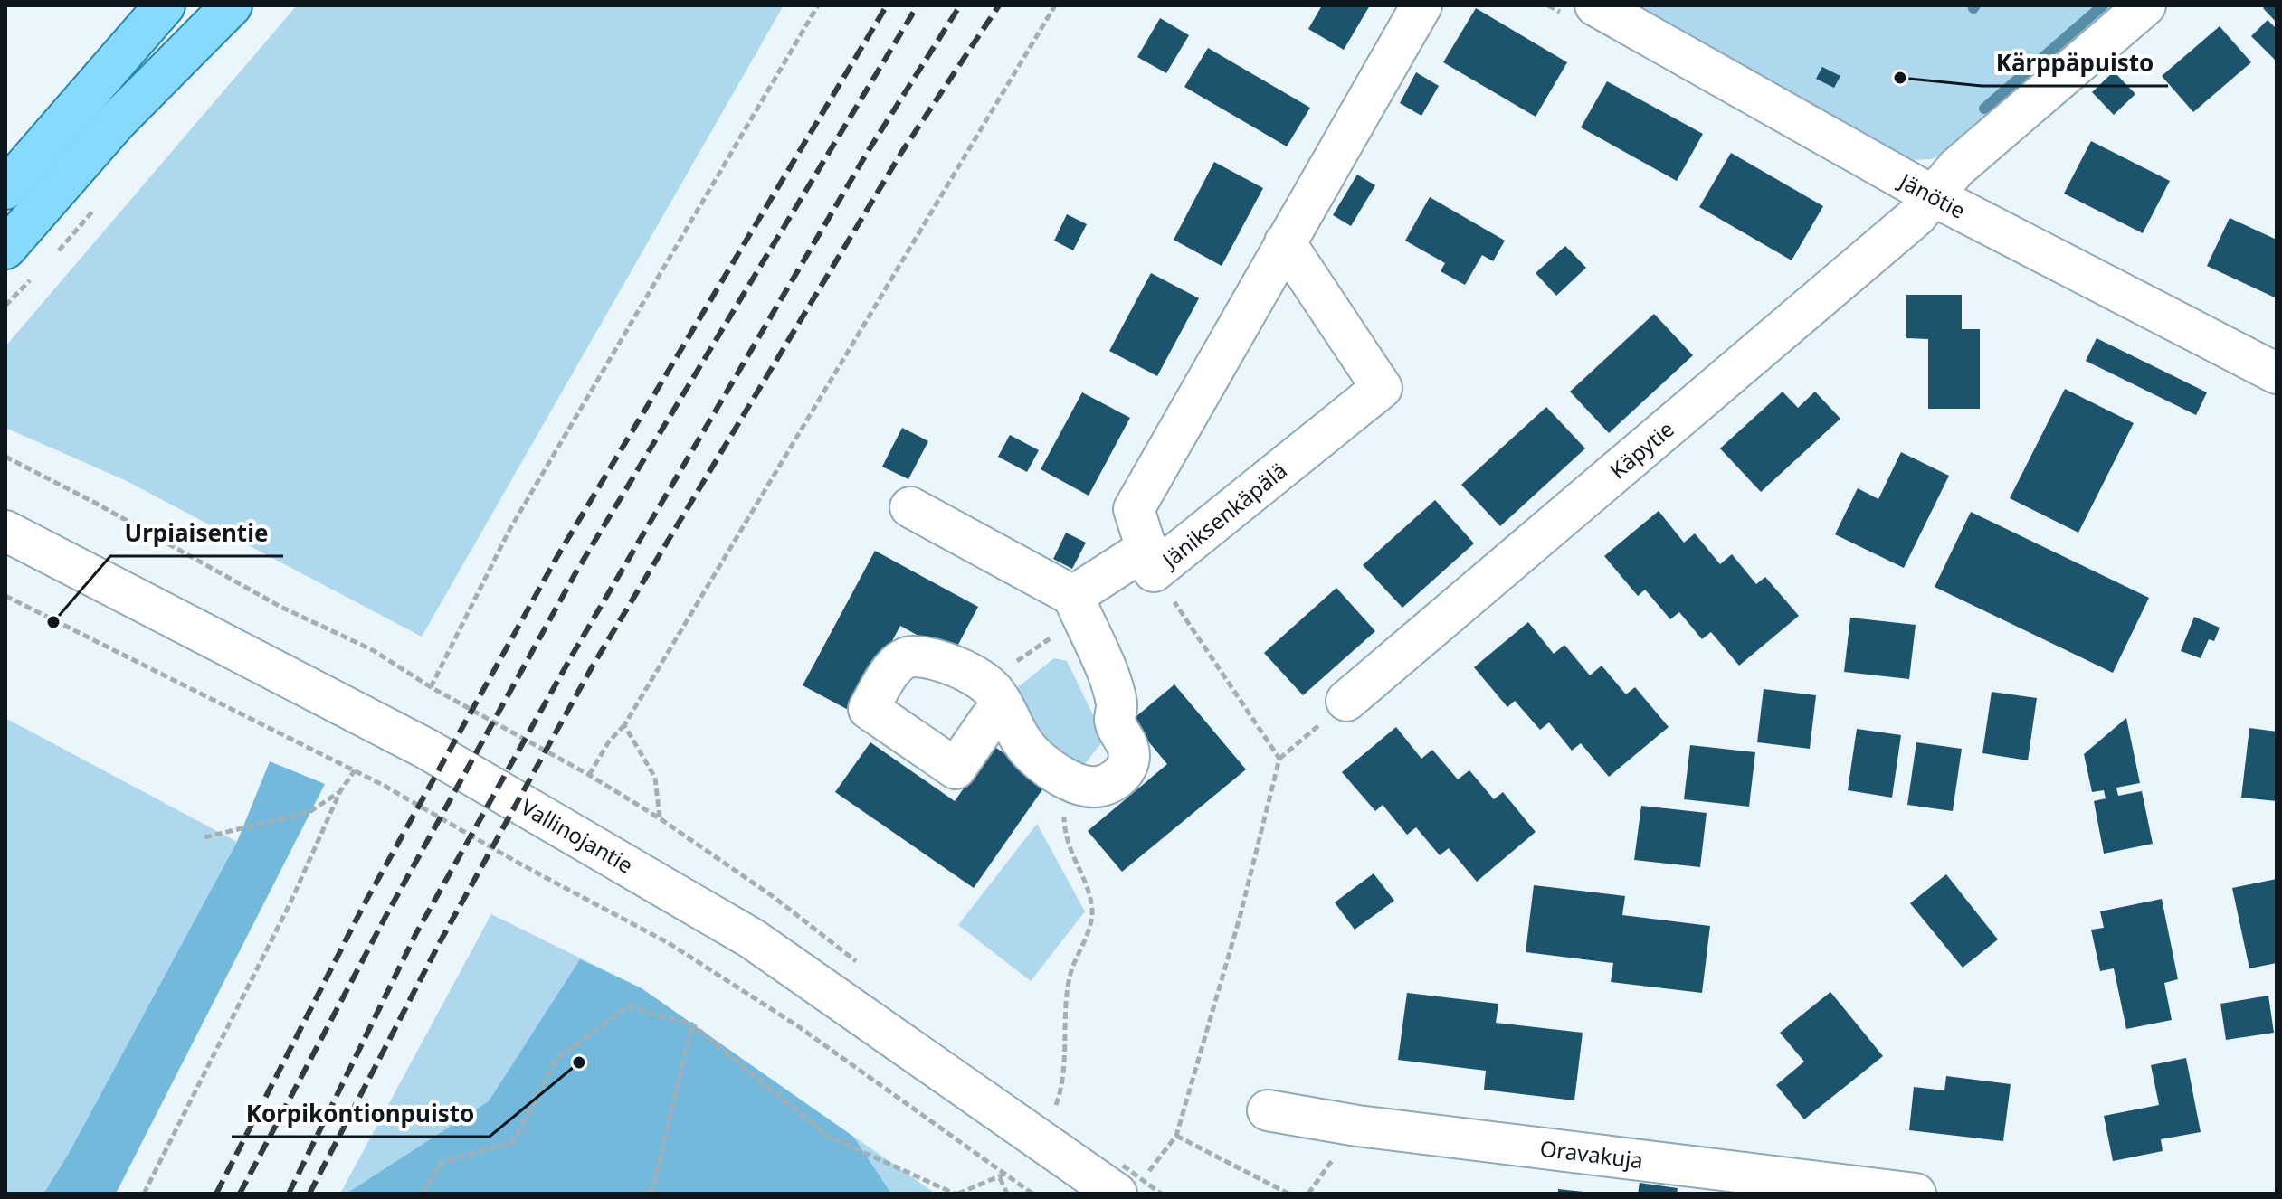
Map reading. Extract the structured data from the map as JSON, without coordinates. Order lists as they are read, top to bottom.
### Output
{
  "streets": {
    "street": [
      "Jänötie",
      "Käpytie",
      "Jäniksenkäpälä",
      "Vallinojantie",
      "Oravakuja"
    ]
  },
  "crossings": [
    ["Jänötie", "Käpytie"]
  ],
  "places": ["Kärppäpuisto", "Urpiaisentie", "Korpikontionpuisto"]
}
